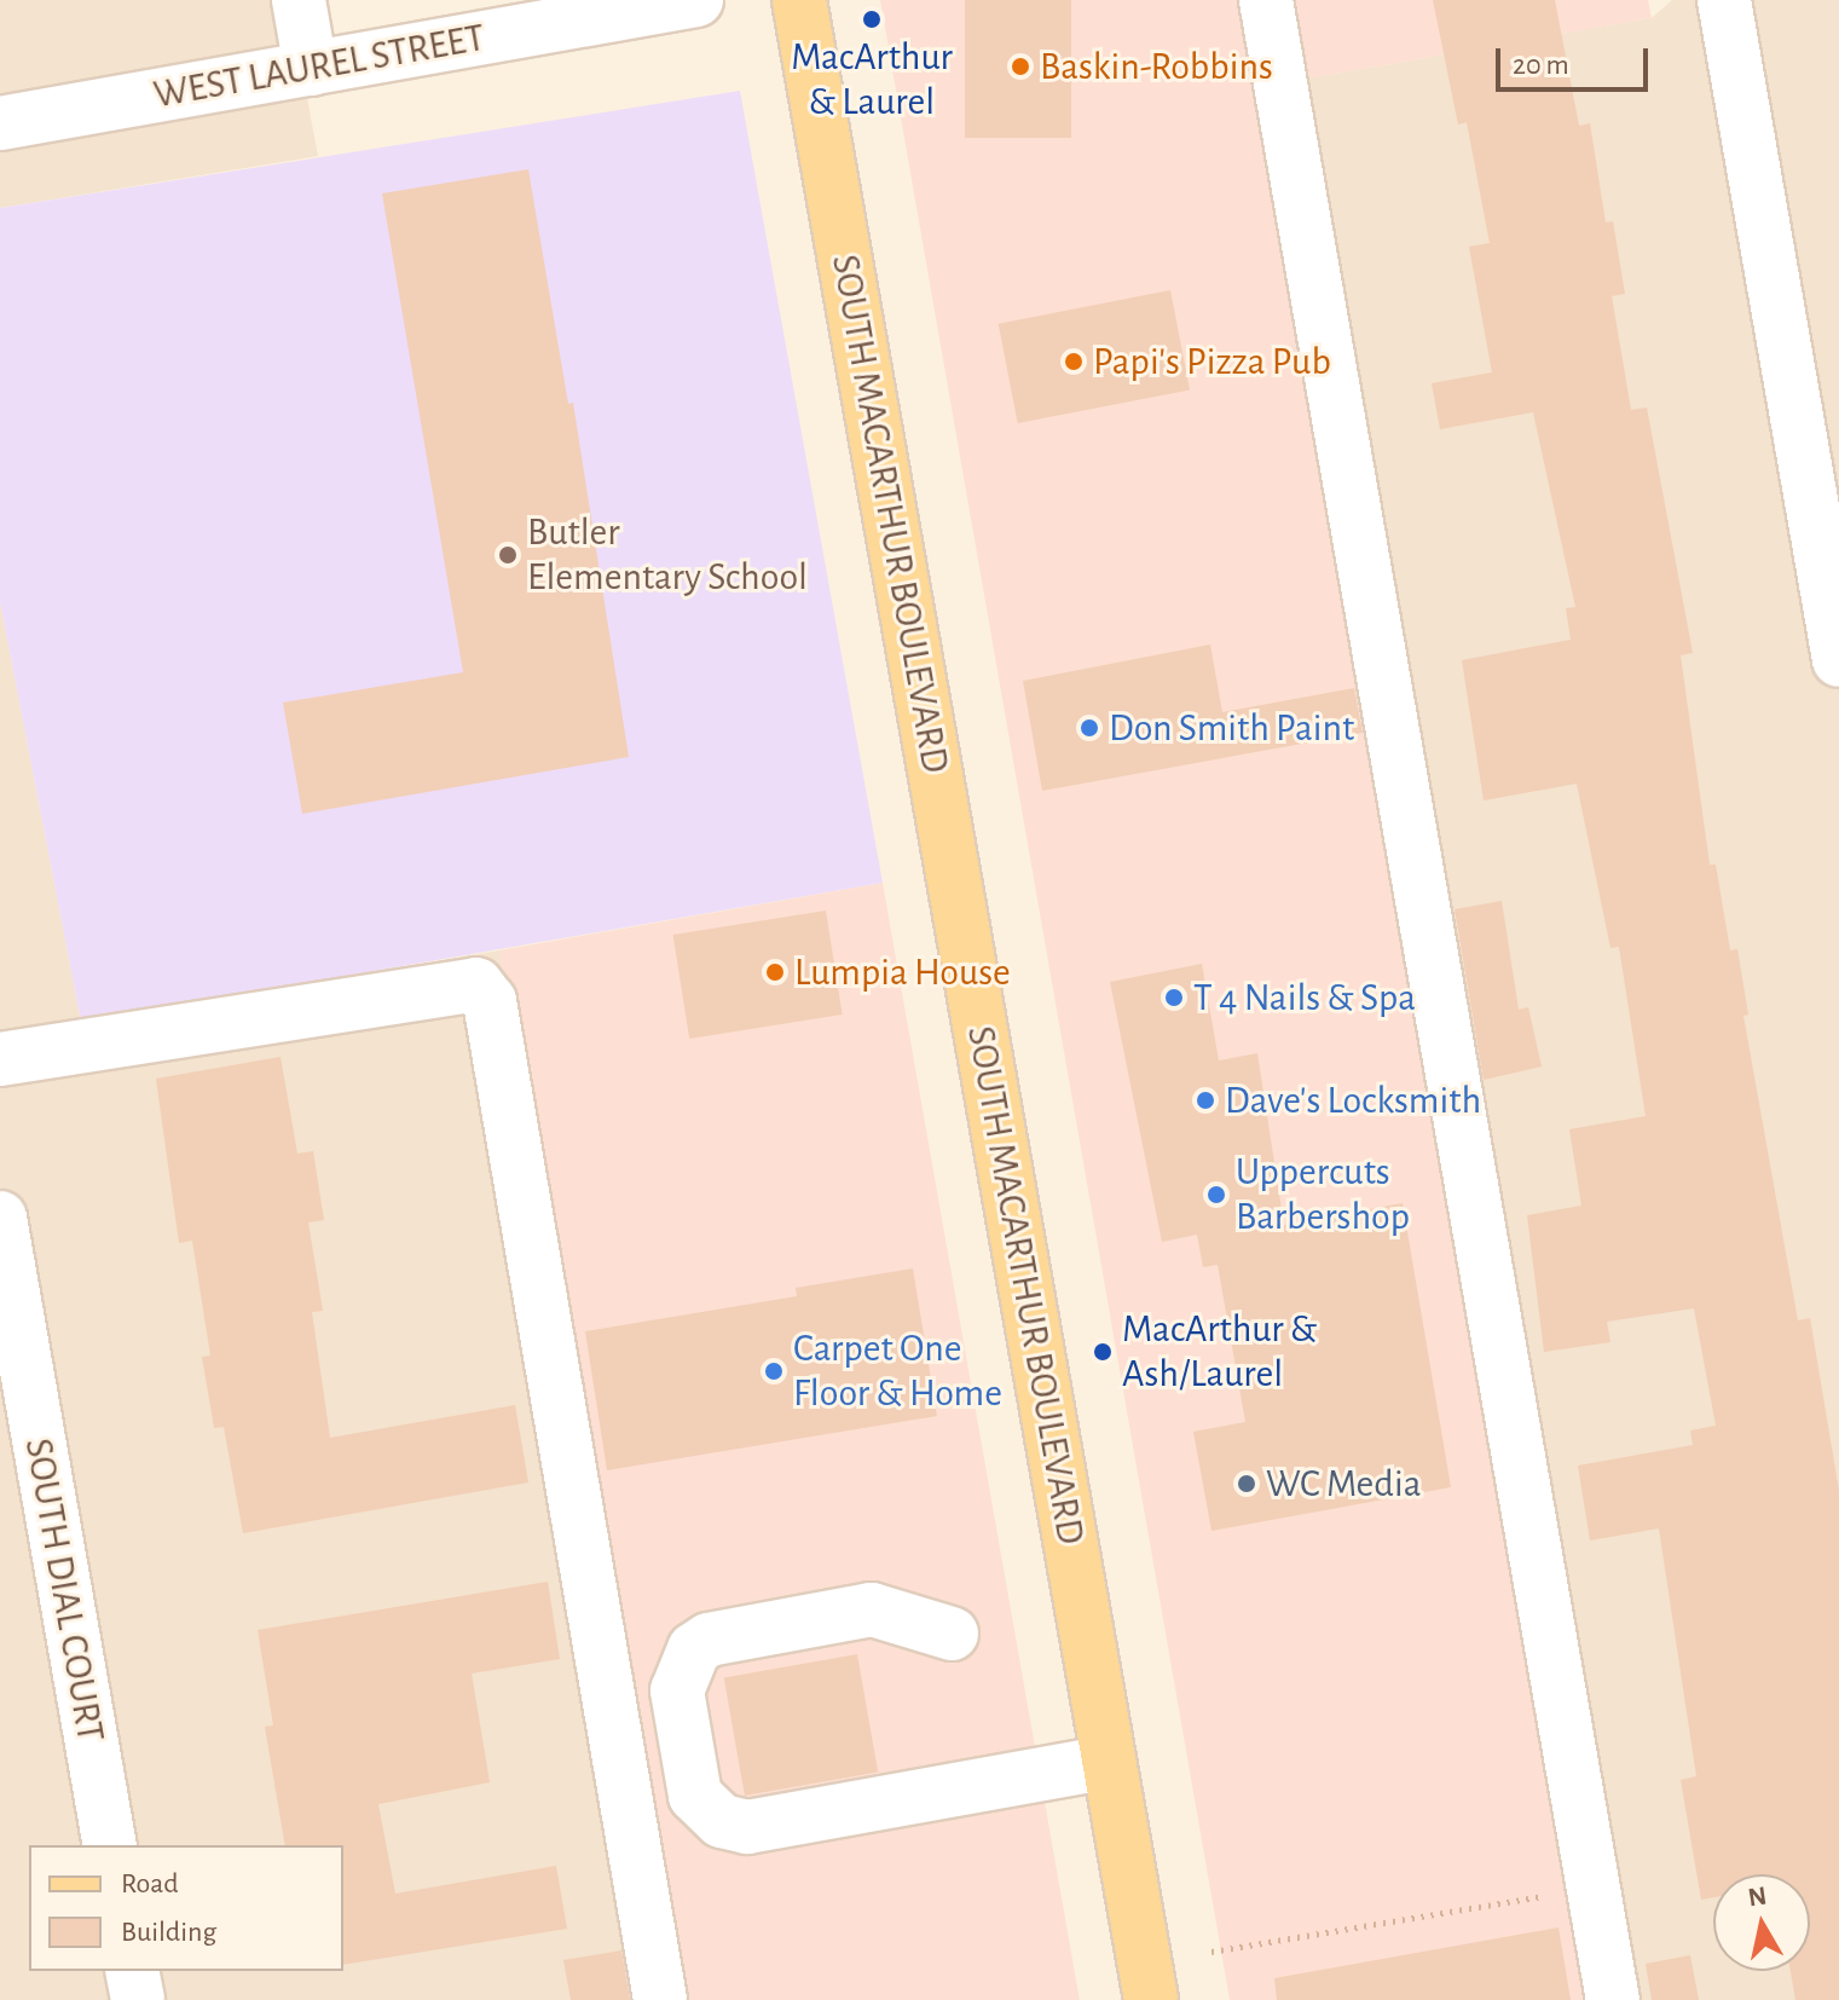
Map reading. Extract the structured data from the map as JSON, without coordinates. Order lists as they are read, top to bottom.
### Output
{
  "streets": {
    "main road": ["SOUTH MACARTHUR BOULEVARD"],
    "street": ["WEST LAUREL STREET", "SOUTH DIAL COURT"]
  },
  "places": [
    "MacArthur & Laurel",
    "Baskin-Robbins",
    "Papi's Pizza Pub",
    "Butler Elementary School",
    "Don Smith Paint",
    "Lumpia House",
    "T 4 Nails & Spa",
    "Dave's Locksmith",
    "Uppercuts Barbershop",
    "MacArthur & Ash/Laurel",
    "Carpet One Floor & Home",
    "WC Media"
  ],
  "legend": ["Road", "Building"],
  "scale_bar": "20 m",
  "north": "top"
}
